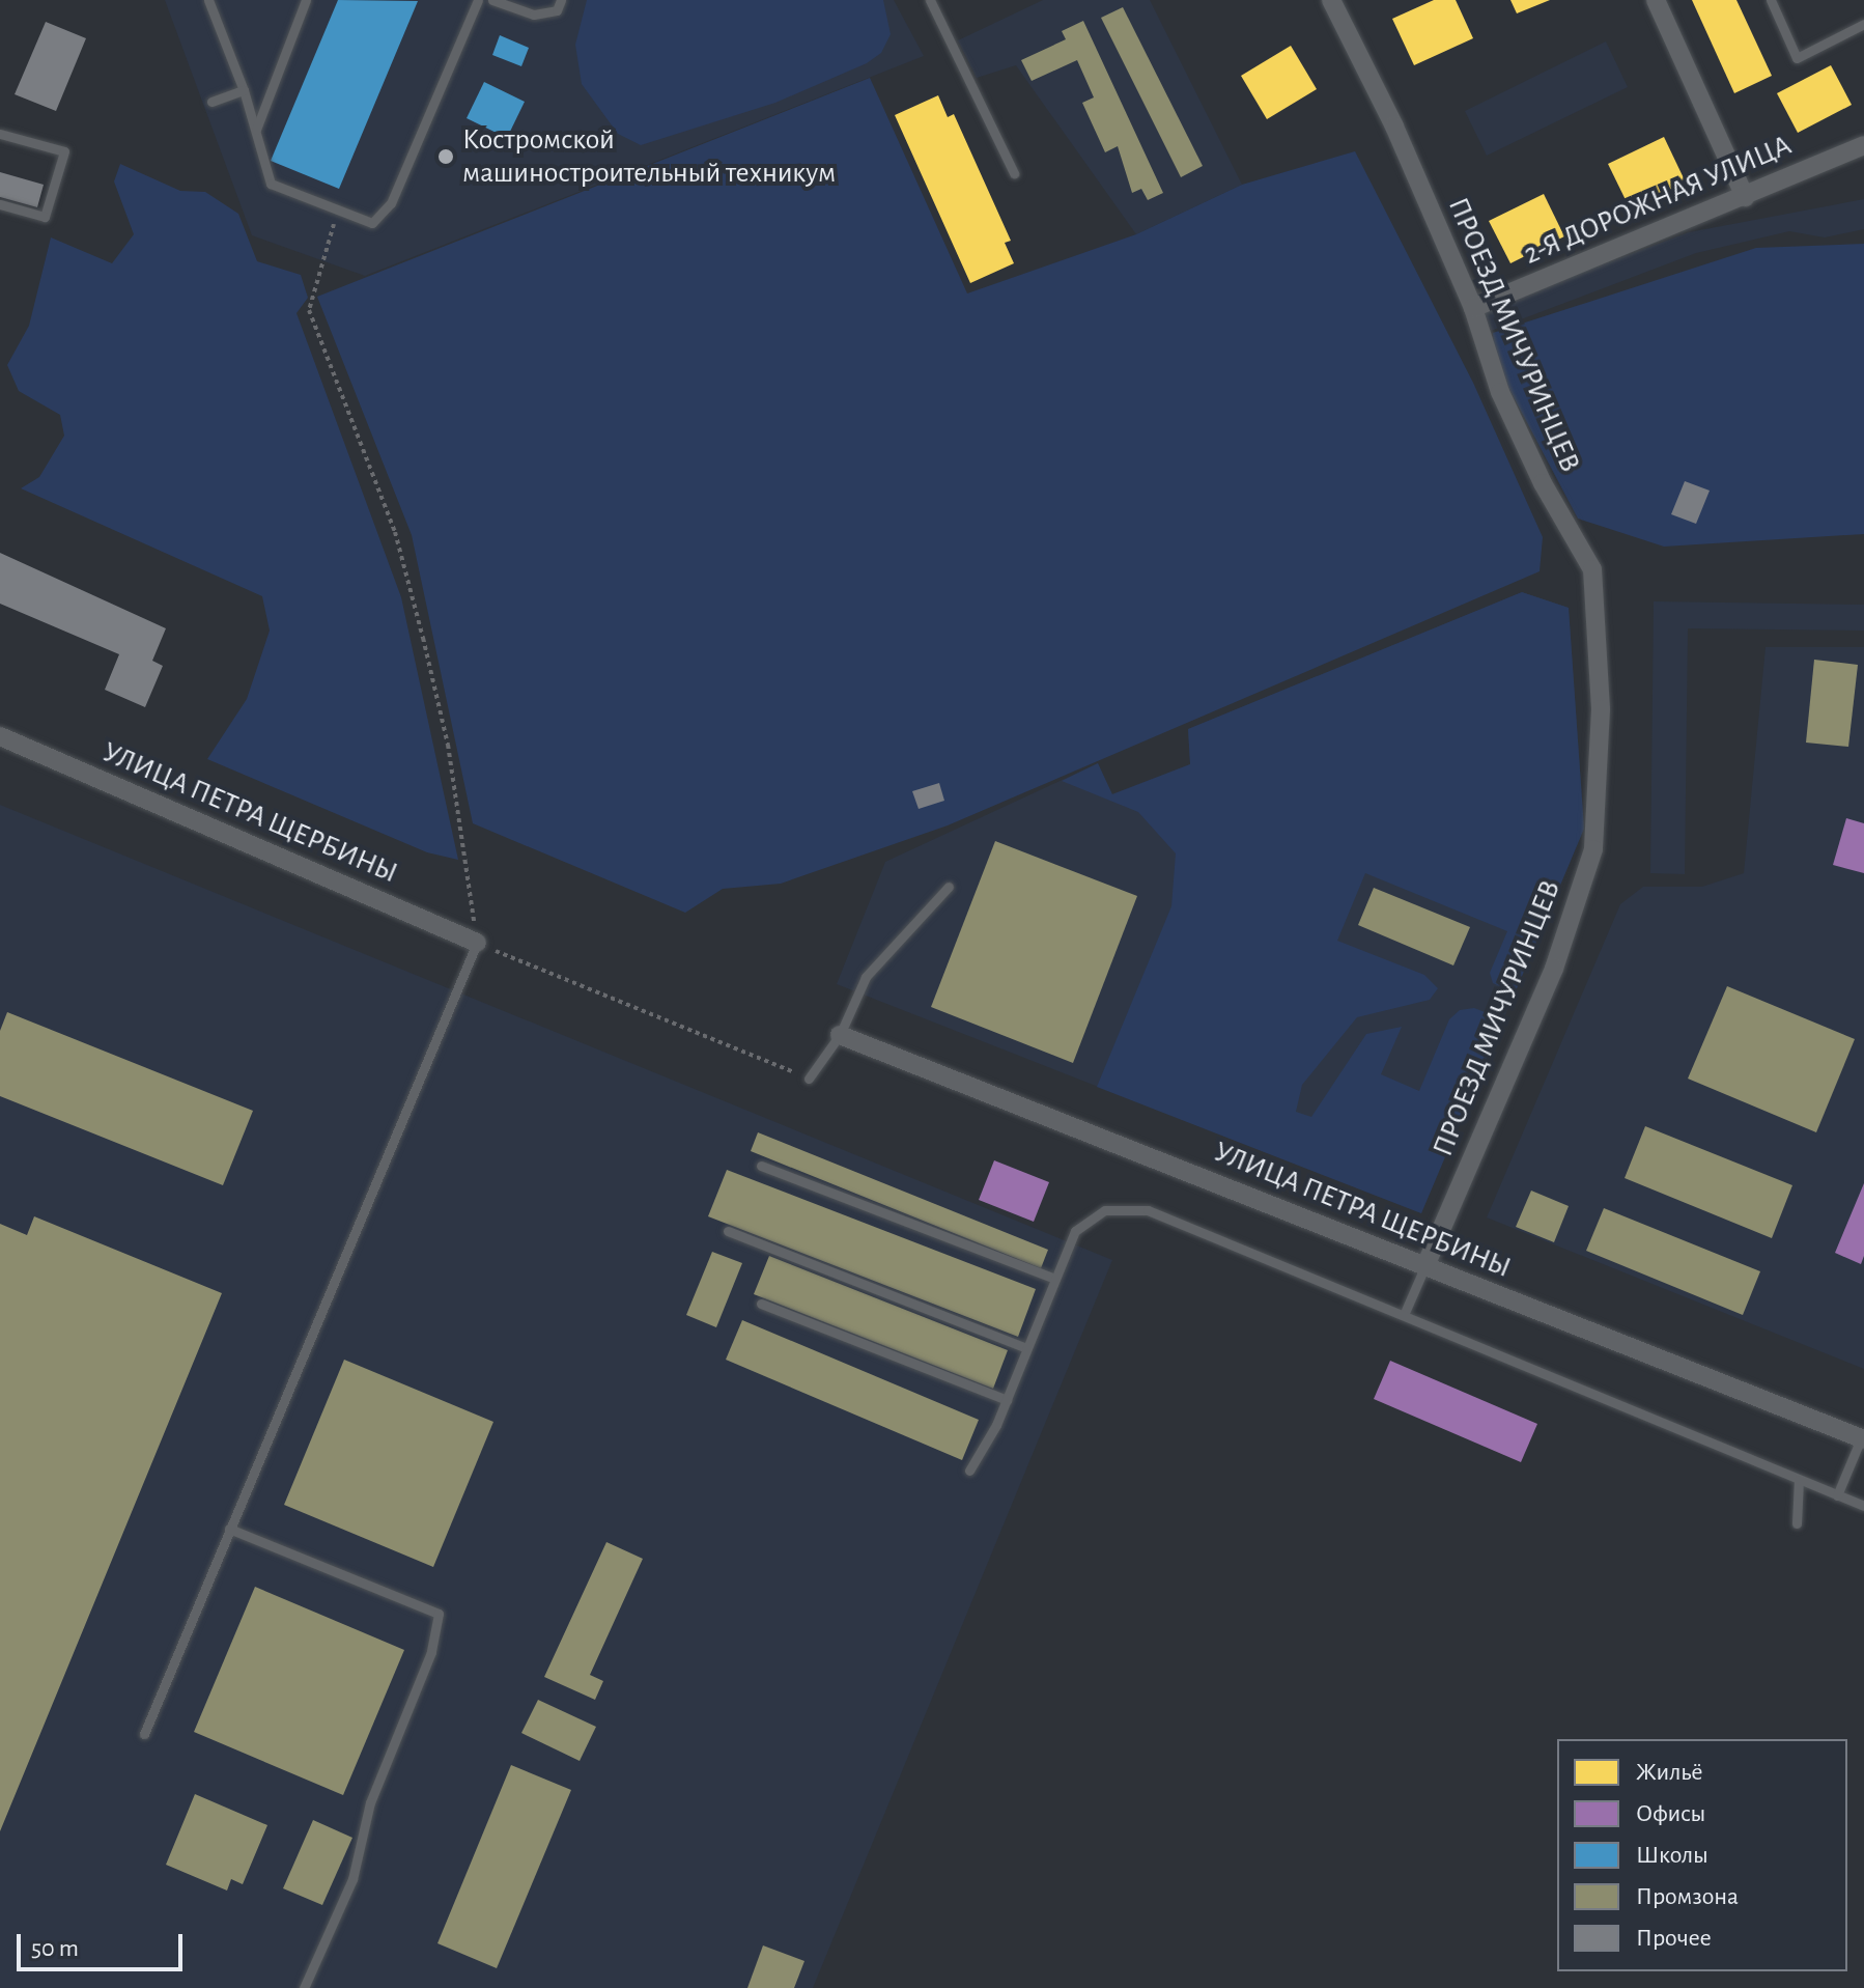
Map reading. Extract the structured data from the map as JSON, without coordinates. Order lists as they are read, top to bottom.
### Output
{
  "streets": {
    "street": ["2-Я ДОРОЖНАЯ УЛИЦА", "ПРОЕЗД МИЧУРИНЦЕВ", "УЛИЦА ПЕТРА ЩЕРБИНЫ"]
  },
  "crossings": [
    ["2-Я ДОРОЖНАЯ УЛИЦА", "ПРОЕЗД МИЧУРИНЦЕВ"],
    ["ПРОЕЗД МИЧУРИНЦЕВ", "УЛИЦА ПЕТРА ЩЕРБИНЫ"]
  ],
  "places": ["Костромской машиностроительный техникум"],
  "legend": [
    "Жильё",
    "Офисы",
    "Школы",
    "Промзона",
    "Прочее"
  ],
  "scale_bar": "50 m"
}
